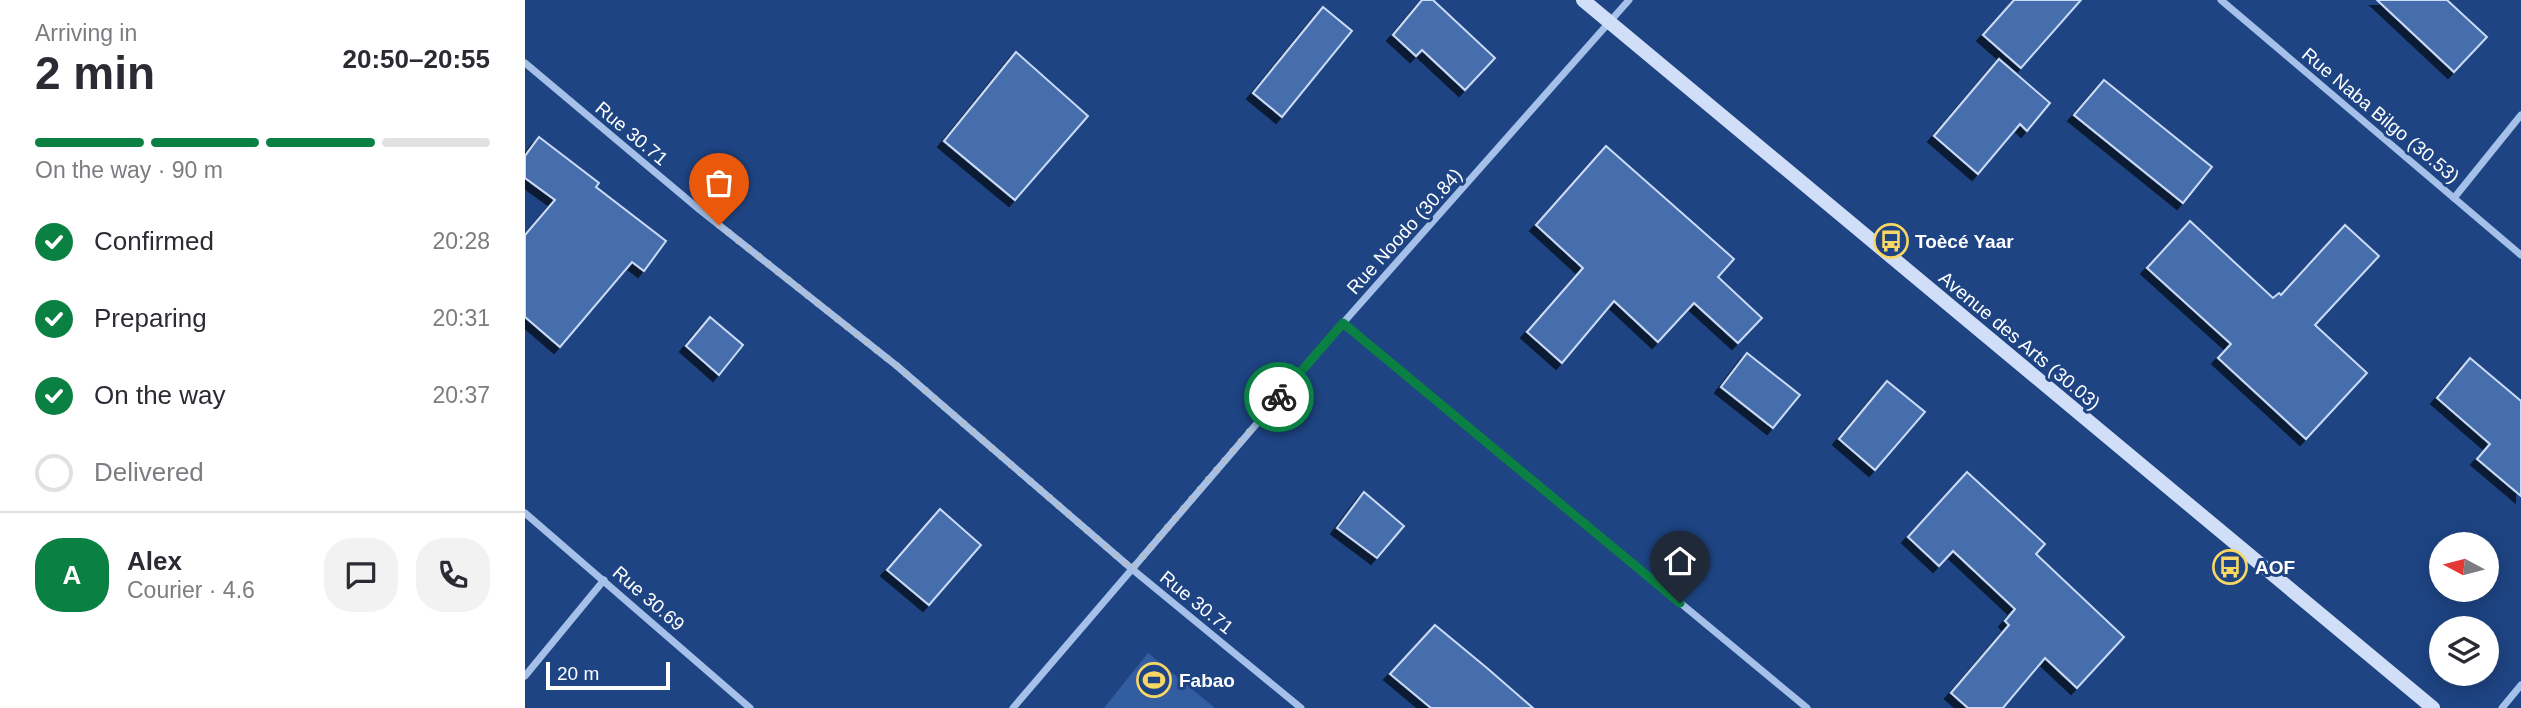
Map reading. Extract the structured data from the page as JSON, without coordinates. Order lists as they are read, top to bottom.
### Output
{
  "streets": {
    "street": [
      "Rue Naba Bilgo (30.53)",
      "Rue 30.71",
      "Rue Noodo (30.84)",
      "Avenue des Arts (30.03)",
      "Rue 30.69"
    ]
  },
  "crossings": [
    ["Rue 30.71", "Rue Noodo (30.84)"],
    ["Rue Noodo (30.84)", "Avenue des Arts (30.03)"]
  ],
  "places": {
    "bus stop": ["Toècé Yaar", "AOF"],
    "sports": ["Fabao"]
  },
  "scale_bar": "20 m",
  "north": "left",
  "page": {
    "heading": ["2 min", "Arriving in", "20:50–20:55"],
    "panel": ["Alex", "Courier · 4.6"],
    "bar": "On the way · 90 m",
    "list": [
      ["Confirmed", "20:28"],
      ["Preparing", "20:31"],
      ["On the way", "20:37"],
      "Delivered"
    ],
    "round": "A",
    "scale": "20 m"
  }
}
